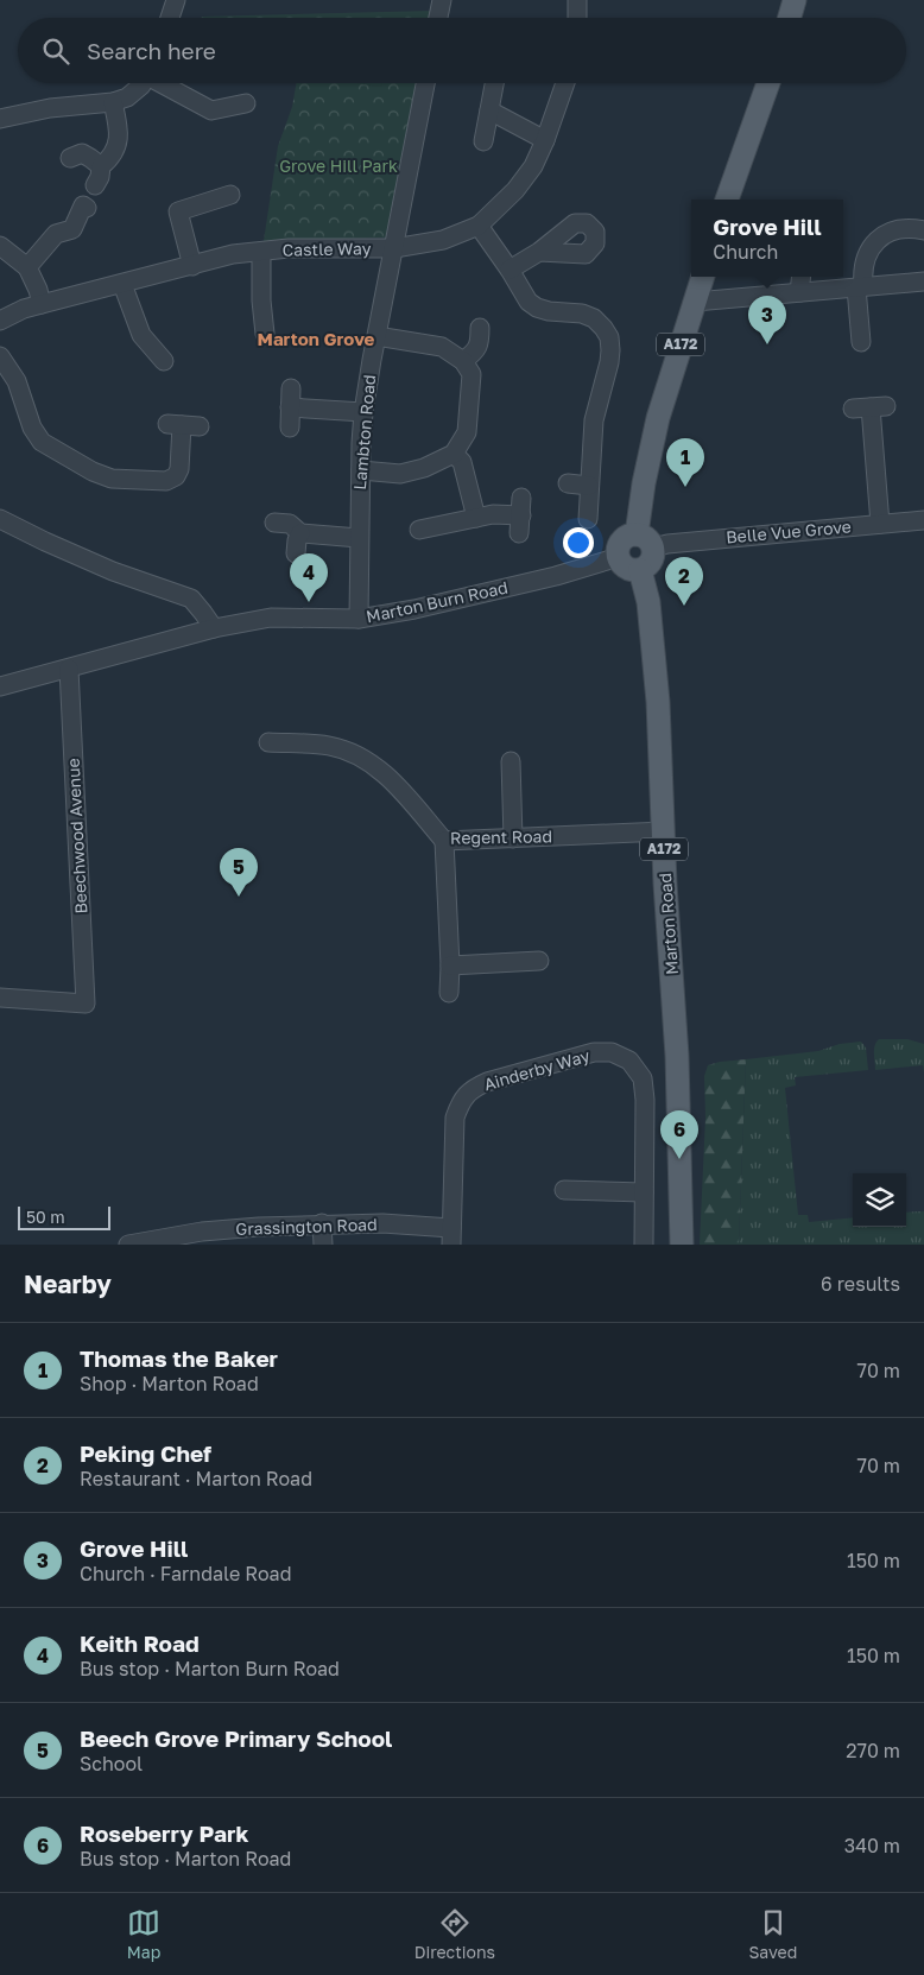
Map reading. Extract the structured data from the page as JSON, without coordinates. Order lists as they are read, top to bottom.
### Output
{
  "streets": {
    "main road": ["A172", "Marton Road"],
    "street": [
      "Castle Way",
      "Lambton Road",
      "Belle Vue Grove",
      "Marton Burn Road",
      "Beechwood Avenue",
      "Regent Road",
      "Ainderby Way",
      "Grassington Road"
    ]
  },
  "crossings": [
    ["Castle Way", "Lambton Road"],
    ["A172", "Belle Vue Grove"],
    ["A172", "Marton Burn Road"],
    ["A172", "Marton Road"],
    ["Lambton Road", "Marton Burn Road"],
    ["Belle Vue Grove", "Marton Burn Road"],
    ["Belle Vue Grove", "Marton Road"],
    ["Marton Burn Road", "Beechwood Avenue"],
    ["Marton Burn Road", "Marton Road"],
    ["Regent Road", "Marton Road"],
    ["Ainderby Way", "Grassington Road"]
  ],
  "districts": ["Marton Grove"],
  "parks": ["Grove Hill Park"],
  "scale_bar": "50 m",
  "page": {
    "search": "Search here",
    "popup": ["Grove Hill", "Church"],
    "pins": [
      "3",
      "1",
      "4",
      "2",
      "5",
      "6"
    ],
    "scale": "50 m",
    "heading": ["Nearby", "6 results"],
    "list": [
      {
        "mark": "1",
        "name": "Thomas the Baker",
        "note": "Shop · Marton Road",
        "value": "70 m"
      },
      {
        "mark": "2",
        "name": "Peking Chef",
        "note": "Restaurant · Marton Road",
        "value": "70 m"
      },
      {
        "mark": "3",
        "name": "Grove Hill",
        "note": "Church · Farndale Road",
        "value": "150 m"
      },
      {
        "mark": "4",
        "name": "Keith Road",
        "note": "Bus stop · Marton Burn Road",
        "value": "150 m"
      },
      {
        "mark": "5",
        "name": "Beech Grove Primary School",
        "note": "School",
        "value": "270 m"
      },
      {
        "mark": "6",
        "name": "Roseberry Park",
        "note": "Bus stop · Marton Road",
        "value": "340 m"
      }
    ],
    "nav": ["Map", "Directions", "Saved"]
  }
}
